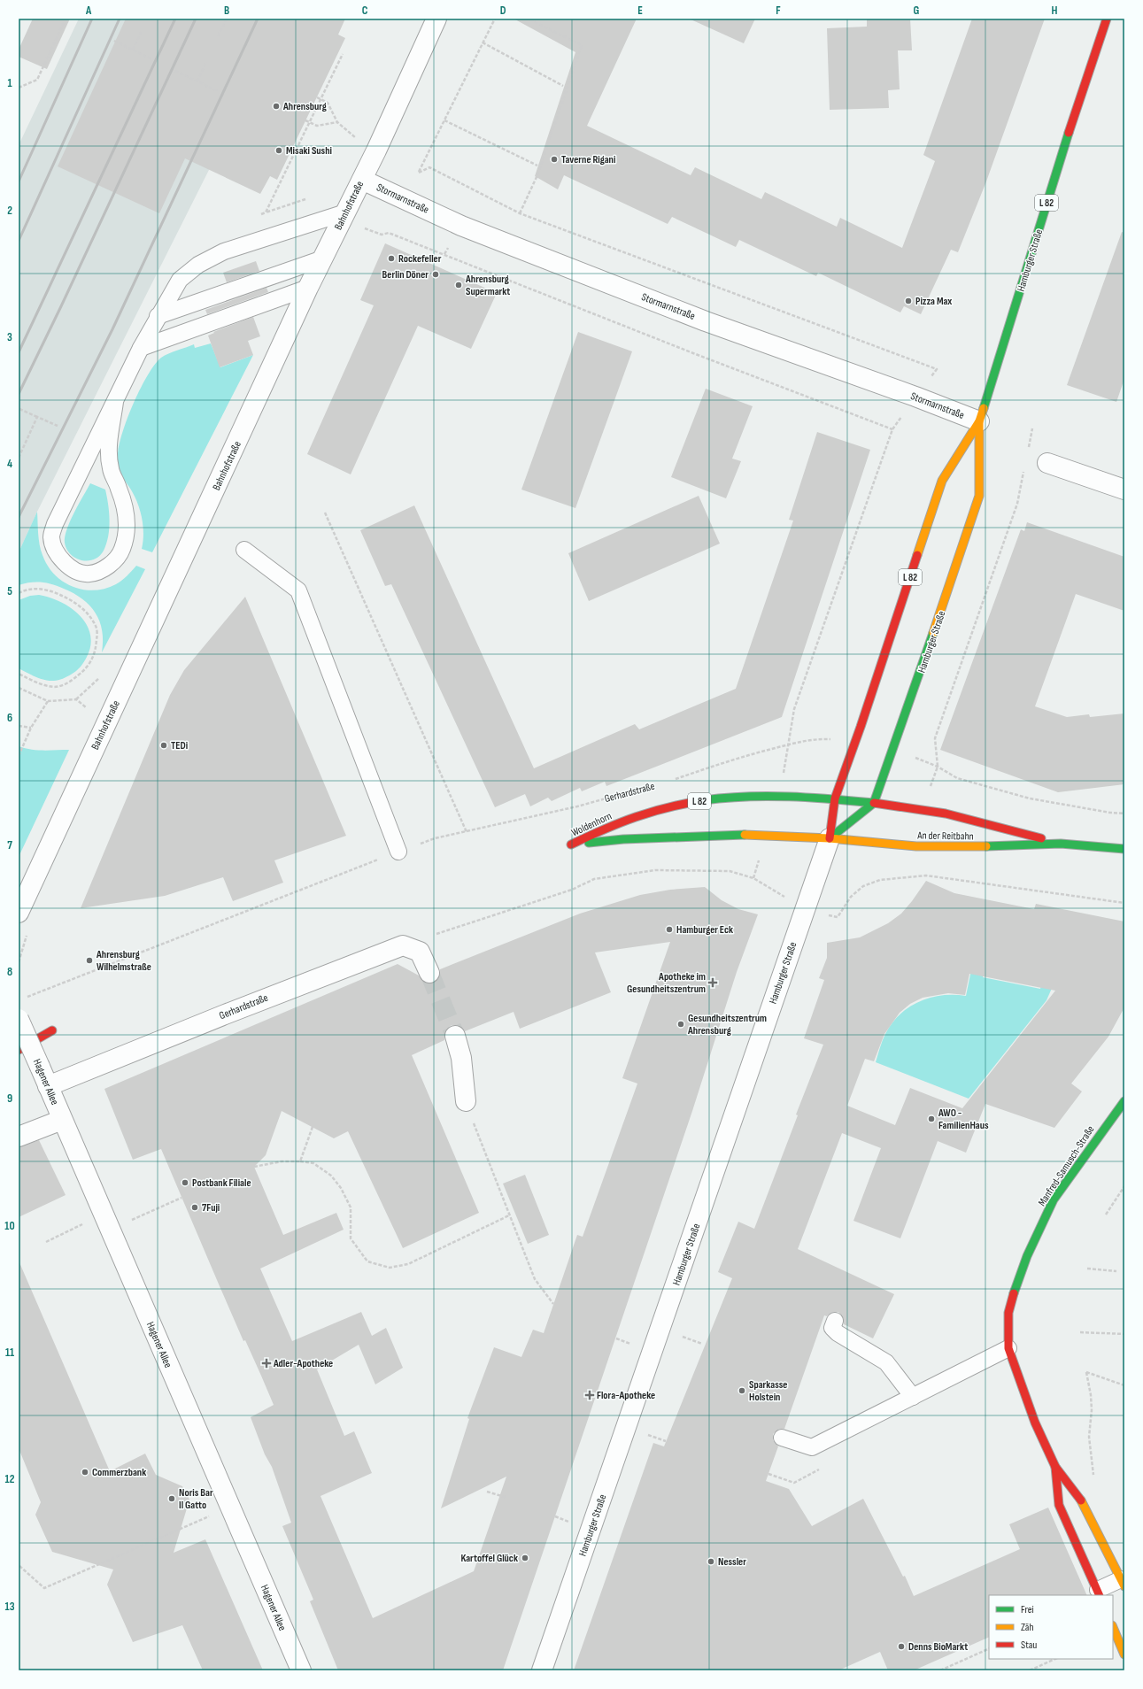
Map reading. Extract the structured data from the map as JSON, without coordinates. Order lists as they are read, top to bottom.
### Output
{
  "streets": {
    "main road": [
      "L 82",
      "Hamburger Straße",
      "Woldenhorn",
      "An der Reitbahn",
      "Manfred-Samusch-Straße"
    ],
    "street": [
      "Stormarnstraße",
      "Bahnhofstraße",
      "Gerhardstraße",
      "Hagener Allee"
    ]
  },
  "crossings": [
    ["Stormarnstraße", "Bahnhofstraße"],
    ["Stormarnstraße", "Hamburger Straße"],
    ["Hamburger Straße", "Woldenhorn"],
    ["Hamburger Straße", "An der Reitbahn"],
    ["Gerhardstraße", "Hagener Allee"],
    ["Woldenhorn", "An der Reitbahn"]
  ],
  "places": {
    "other": [
      "Ahrensburg",
      "Misaki Sushi",
      "Taverne Rigani",
      "Rockefeller",
      "Berlin Döner",
      "Ahrensburg Supermarkt",
      "Pizza Max",
      "TEDi",
      "Hamburger Eck",
      "Ahrensburg Wilhelmstraße",
      "Gesundheitszentrum Ahrensburg",
      "AWO - FamilienHaus",
      "Postbank Filiale",
      "7Fuji",
      "Sparkasse Holstein",
      "Commerzbank",
      "Noris Bar Il Gatto",
      "Kartoffel Glück",
      "Nessler",
      "Denns BioMarkt"
    ],
    "health": ["Apotheke im Gesundheitszentrum", "Adler-Apotheke", "Flora-Apotheke"]
  },
  "legend": ["Frei", "Zäh", "Stau"],
  "grid": {
    "columns": [
      "A",
      "B",
      "C",
      "D",
      "E",
      "F",
      "G",
      "H"
    ],
    "rows": [
      "1",
      "2",
      "3",
      "4",
      "5",
      "6",
      "7",
      "8",
      "9",
      "10",
      "11",
      "12",
      "13"
    ]
  }
}
